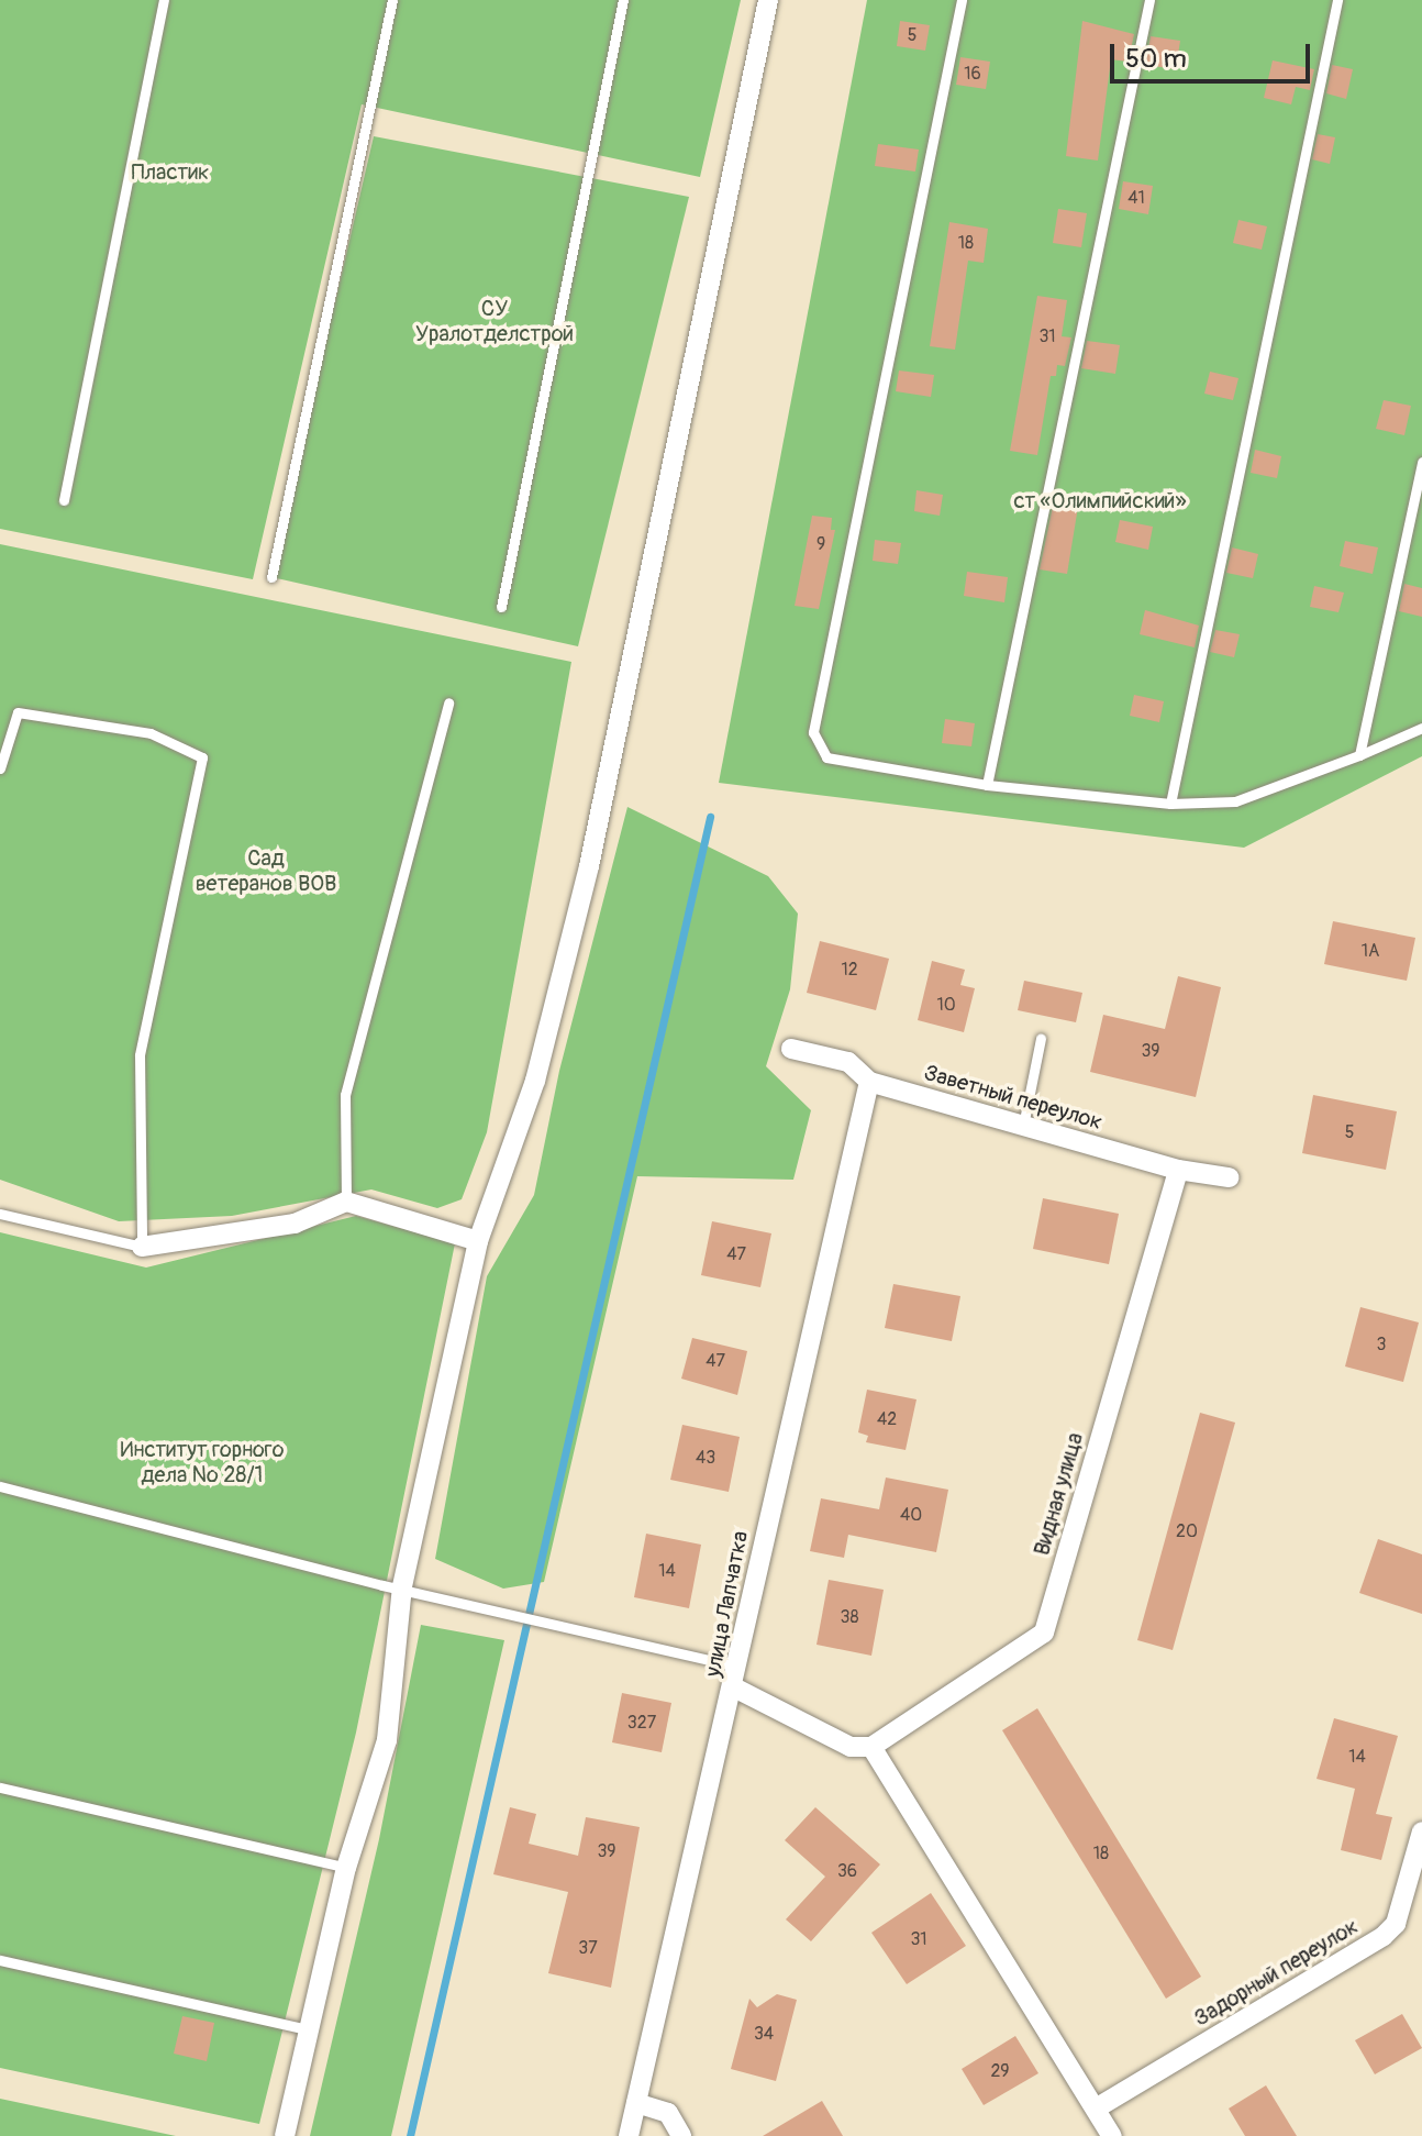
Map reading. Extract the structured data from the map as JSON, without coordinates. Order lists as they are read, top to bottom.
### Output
{
  "streets": {
    "street": [
      "Заветный переулок",
      "Видная улица",
      "улица Лапчатка",
      "Задорный переулок"
    ]
  },
  "crossings": [
    ["Заветный переулок", "Видная улица"],
    ["Заветный переулок", "улица Лапчатка"]
  ],
  "parks": [
    "Пластик",
    "СУ Уралотделстрой",
    "ст «Олимпийский»",
    "Сад ветеранов ВОВ",
    "Институт горного дела № 28/1"
  ],
  "house_numbers": [
    "5",
    "16",
    "41",
    "18",
    "31",
    "9",
    "1А",
    "12",
    "10",
    "39",
    "5",
    "47",
    "3",
    "47",
    "42",
    "43",
    "40",
    "20",
    "14",
    "38",
    "327",
    "14",
    "39",
    "18",
    "36",
    "31",
    "37",
    "34",
    "29"
  ],
  "scale_bar": "50 m"
}
